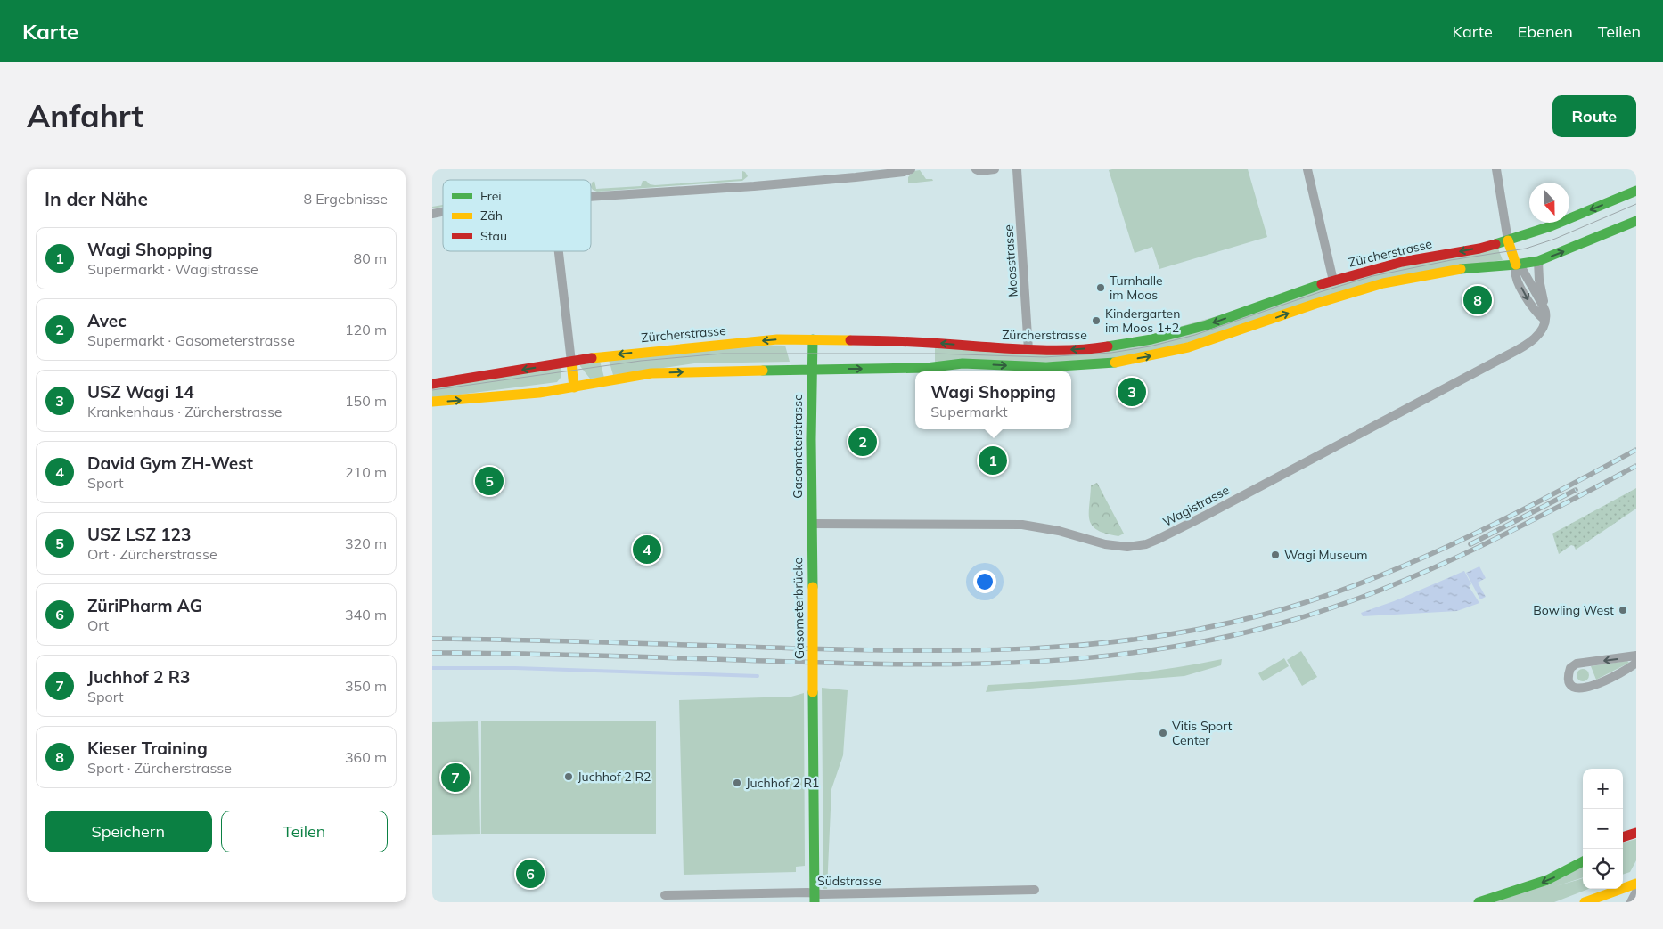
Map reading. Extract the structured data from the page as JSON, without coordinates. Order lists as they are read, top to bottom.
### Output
{
  "streets": {
    "main road": ["Zürcherstrasse", "Gasometerstrasse", "Gasometerbrücke"],
    "street": ["Moosstrasse", "Wagistrasse", "Südstrasse"]
  },
  "crossings": [
    ["Zürcherstrasse", "Moosstrasse"],
    ["Zürcherstrasse", "Gasometerstrasse"],
    ["Gasometerstrasse", "Wagistrasse"],
    ["Gasometerstrasse", "Gasometerbrücke"],
    ["Wagistrasse", "Gasometerbrücke"],
    ["Gasometerbrücke", "Südstrasse"]
  ],
  "places": [
    "Turnhalle im Moos",
    "Kindergarten im Moos 1+2",
    "Wagi Museum",
    "Bowling West",
    "Vitis Sport Center",
    "Juchhof 2 R2",
    "Juchhof 2 R1"
  ],
  "legend": ["Frei", "Zäh", "Stau"],
  "north": "bottom",
  "page": {
    "header": "Karte",
    "nav": ["Karte", "Ebenen", "Teilen"],
    "buttons": [
      "Route",
      ["Speichern", "Teilen"]
    ],
    "title": "Anfahrt",
    "heading": ["In der Nähe", "8 Ergebnisse"],
    "list": [
      {
        "mark": "1",
        "name": "Wagi Shopping",
        "note": "Supermarkt · Wagistrasse",
        "value": "80 m"
      },
      {
        "mark": "2",
        "name": "Avec",
        "note": "Supermarkt · Gasometerstrasse",
        "value": "120 m"
      },
      {
        "mark": "3",
        "name": "USZ Wagi 14",
        "note": "Krankenhaus · Zürcherstrasse",
        "value": "150 m"
      },
      {
        "mark": "4",
        "name": "David Gym ZH-West",
        "note": "Sport",
        "value": "210 m"
      },
      {
        "mark": "5",
        "name": "USZ LSZ 123",
        "note": "Ort · Zürcherstrasse",
        "value": "320 m"
      },
      {
        "mark": "6",
        "name": "ZüriPharm AG",
        "note": "Ort",
        "value": "340 m"
      },
      {
        "mark": "7",
        "name": "Juchhof 2 R3",
        "note": "Sport",
        "value": "350 m"
      },
      {
        "mark": "8",
        "name": "Kieser Training",
        "note": "Sport · Zürcherstrasse",
        "value": "360 m"
      }
    ],
    "pins": [
      "8",
      "3",
      "2",
      "1",
      "5",
      "4",
      "7",
      "6"
    ],
    "popup": ["Wagi Shopping", "Supermarkt"],
    "map_buttons": ["+", "−"]
  }
}
